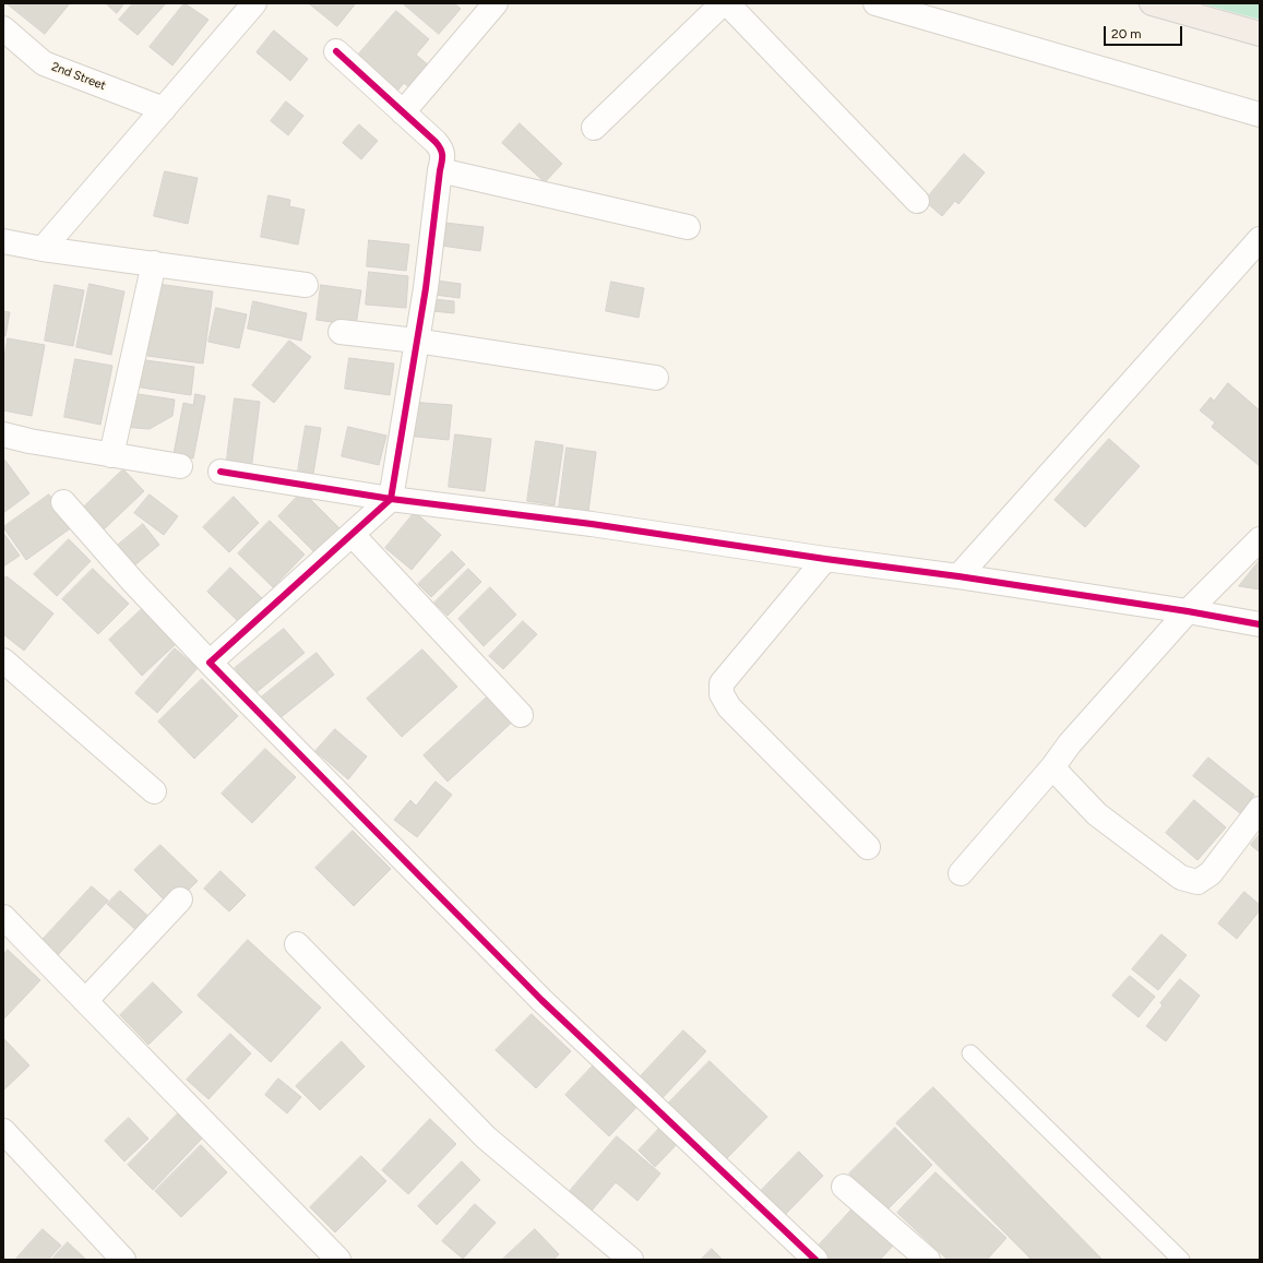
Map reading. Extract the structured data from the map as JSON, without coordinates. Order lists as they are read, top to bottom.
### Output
{
  "streets": {
    "street": ["2nd Street"]
  },
  "scale_bar": "20 m"
}
